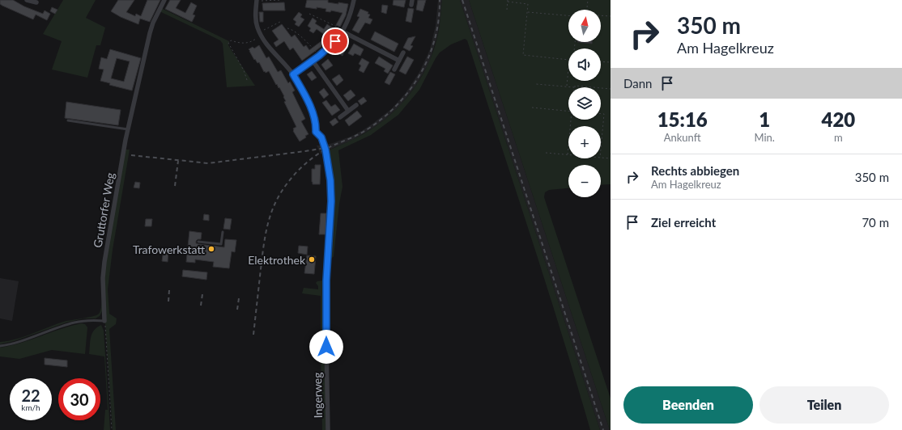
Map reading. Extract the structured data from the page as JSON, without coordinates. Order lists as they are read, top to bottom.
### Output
{
  "streets": {
    "street": ["Gruttorfer Weg", "Ingerweg"]
  },
  "places": ["Trafowerkstatt", "Elektrothek"],
  "north": "top",
  "page": {
    "turn": ["350 m", "Am Hagelkreuz"],
    "map_buttons": ["+", "−"],
    "then": "Dann",
    "eta": [
      "15:16",
      "Ankunft",
      "1",
      "Min.",
      "420",
      "m"
    ],
    "list": [
      {
        "name": "Rechts abbiegen",
        "note": "Am Hagelkreuz",
        "value": "350 m"
      },
      {
        "name": "Ziel erreicht",
        "value": "70 m"
      }
    ],
    "speed": "22 km/h",
    "limit": "30",
    "buttons": ["Beenden", "Teilen"]
  }
}
